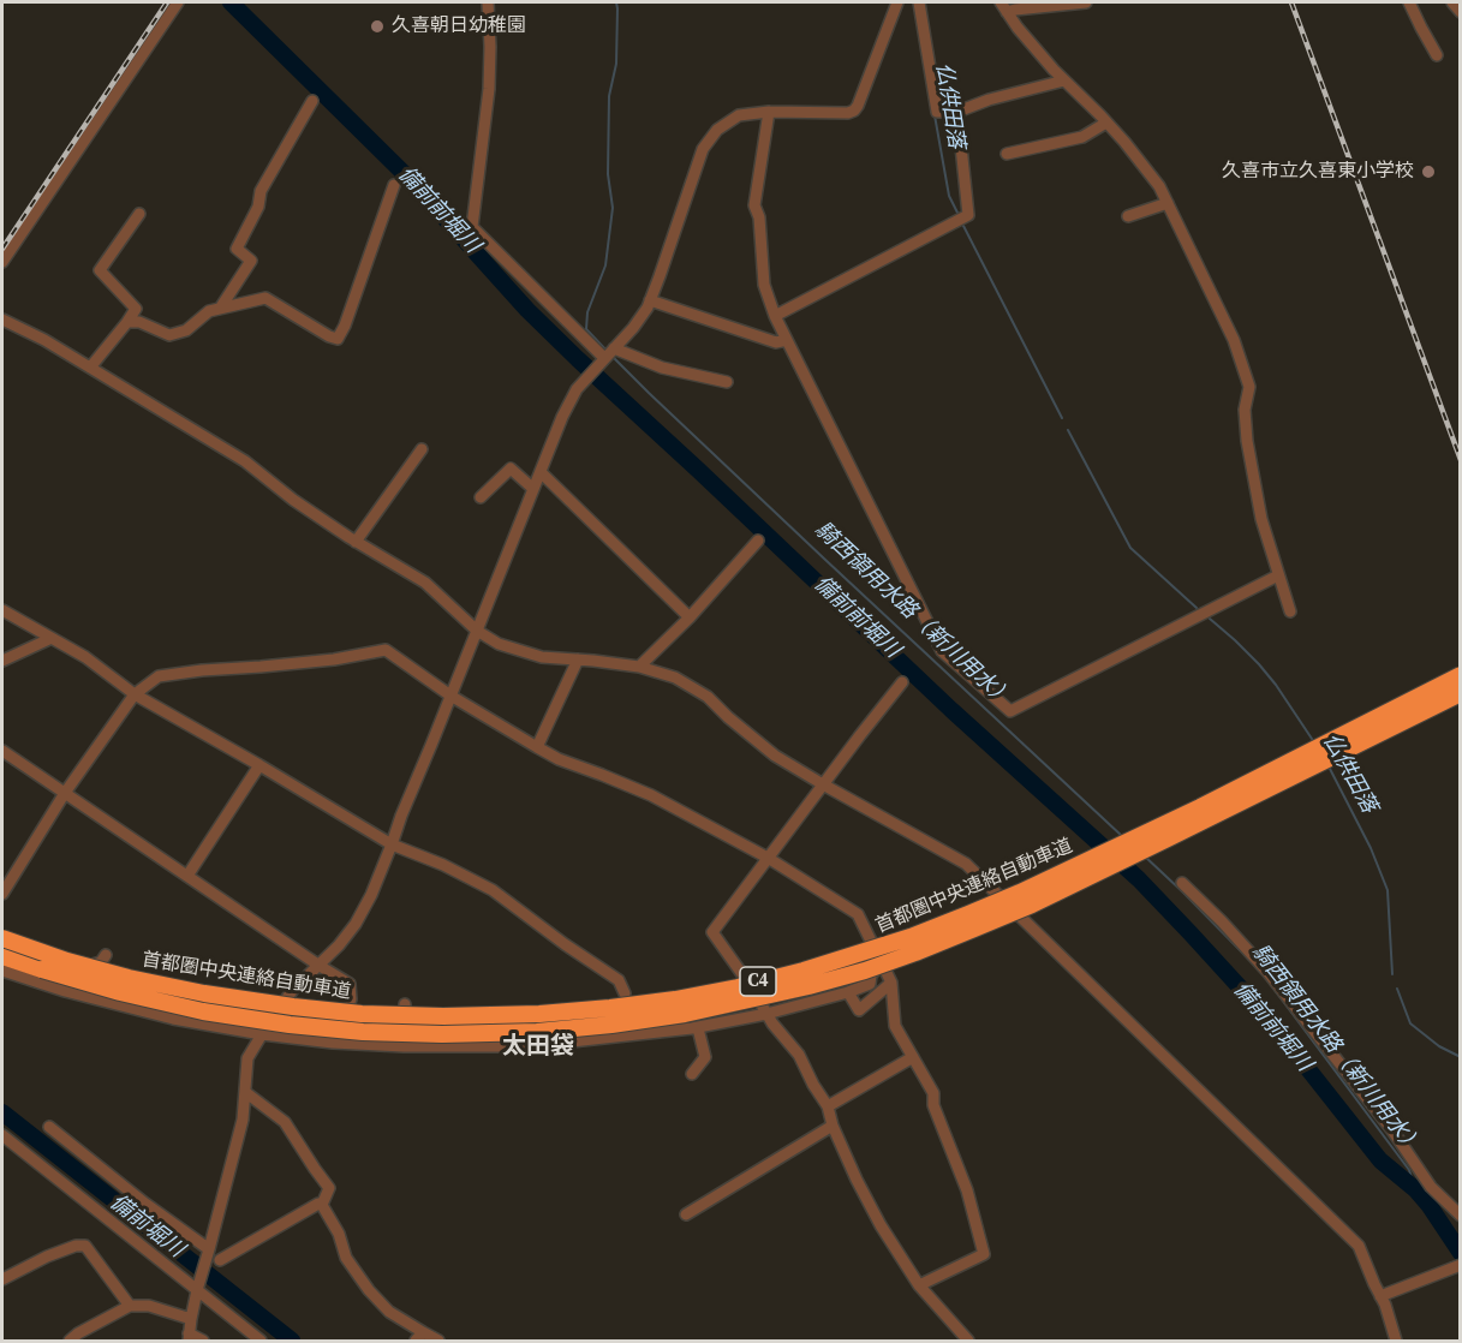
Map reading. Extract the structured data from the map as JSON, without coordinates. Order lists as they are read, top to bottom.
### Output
{
  "streets": {
    "highway": ["首都圏中央連絡自動車道", "C4"]
  },
  "districts": ["太田袋"],
  "water": [
    "仏供田落",
    "備前前堀川",
    "騎西領用水路（新川用水）",
    "備前堀川"
  ],
  "places": ["久喜朝日幼稚園", "久喜市立久喜東小学校"]
}
